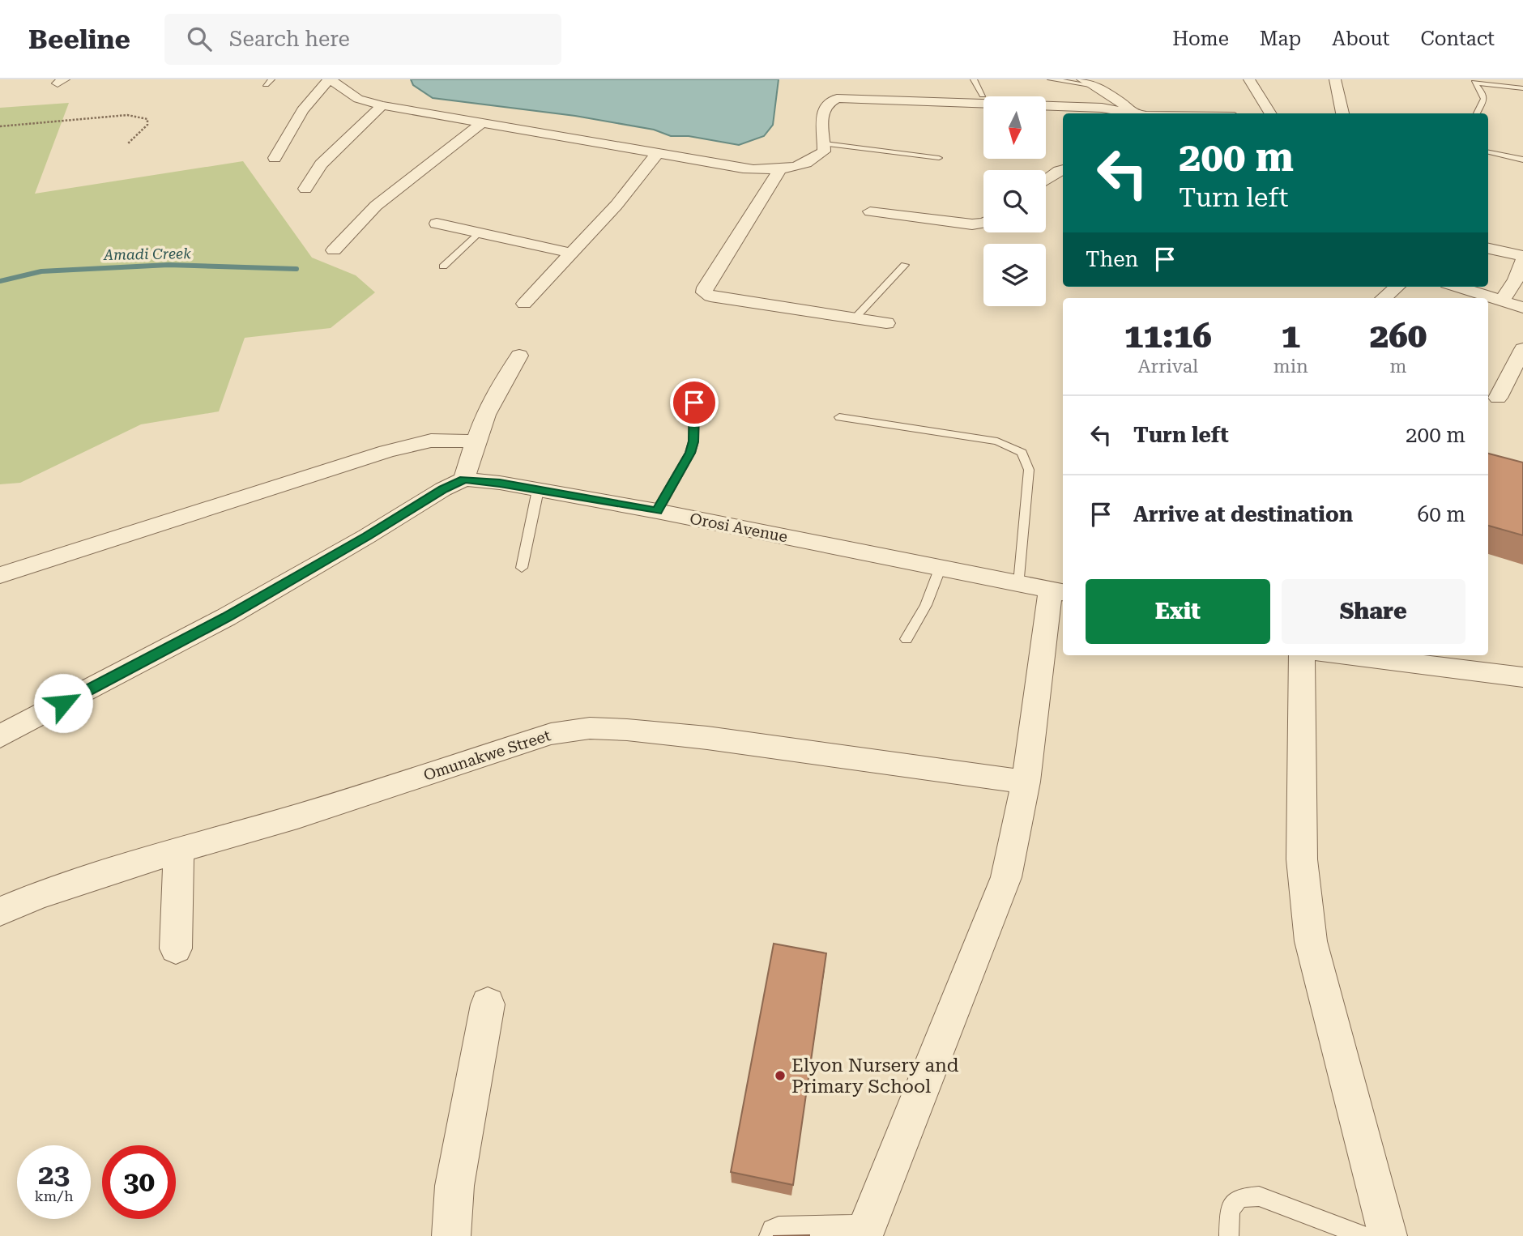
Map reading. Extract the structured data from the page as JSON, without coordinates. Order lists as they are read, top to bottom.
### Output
{
  "streets": {
    "street": ["Orosi Avenue", "Omunakwe Street"]
  },
  "water": ["Amadi Creek"],
  "places": ["Elyon Nursery and Primary School"],
  "north": "bottom",
  "page": {
    "header": "Beeline",
    "search": "Search here",
    "nav": [
      "Home",
      "Map",
      "About",
      "Contact"
    ],
    "turn": ["200 m", "Turn left"],
    "then": "Then",
    "eta": [
      "11:16",
      "Arrival",
      "1",
      "min",
      "260",
      "m"
    ],
    "list": [
      {
        "name": "Turn left",
        "value": "200 m"
      },
      {
        "name": "Arrive at destination",
        "value": "60 m"
      }
    ],
    "buttons": ["Exit", "Share"],
    "speed": "23 km/h",
    "limit": "30"
  }
}
